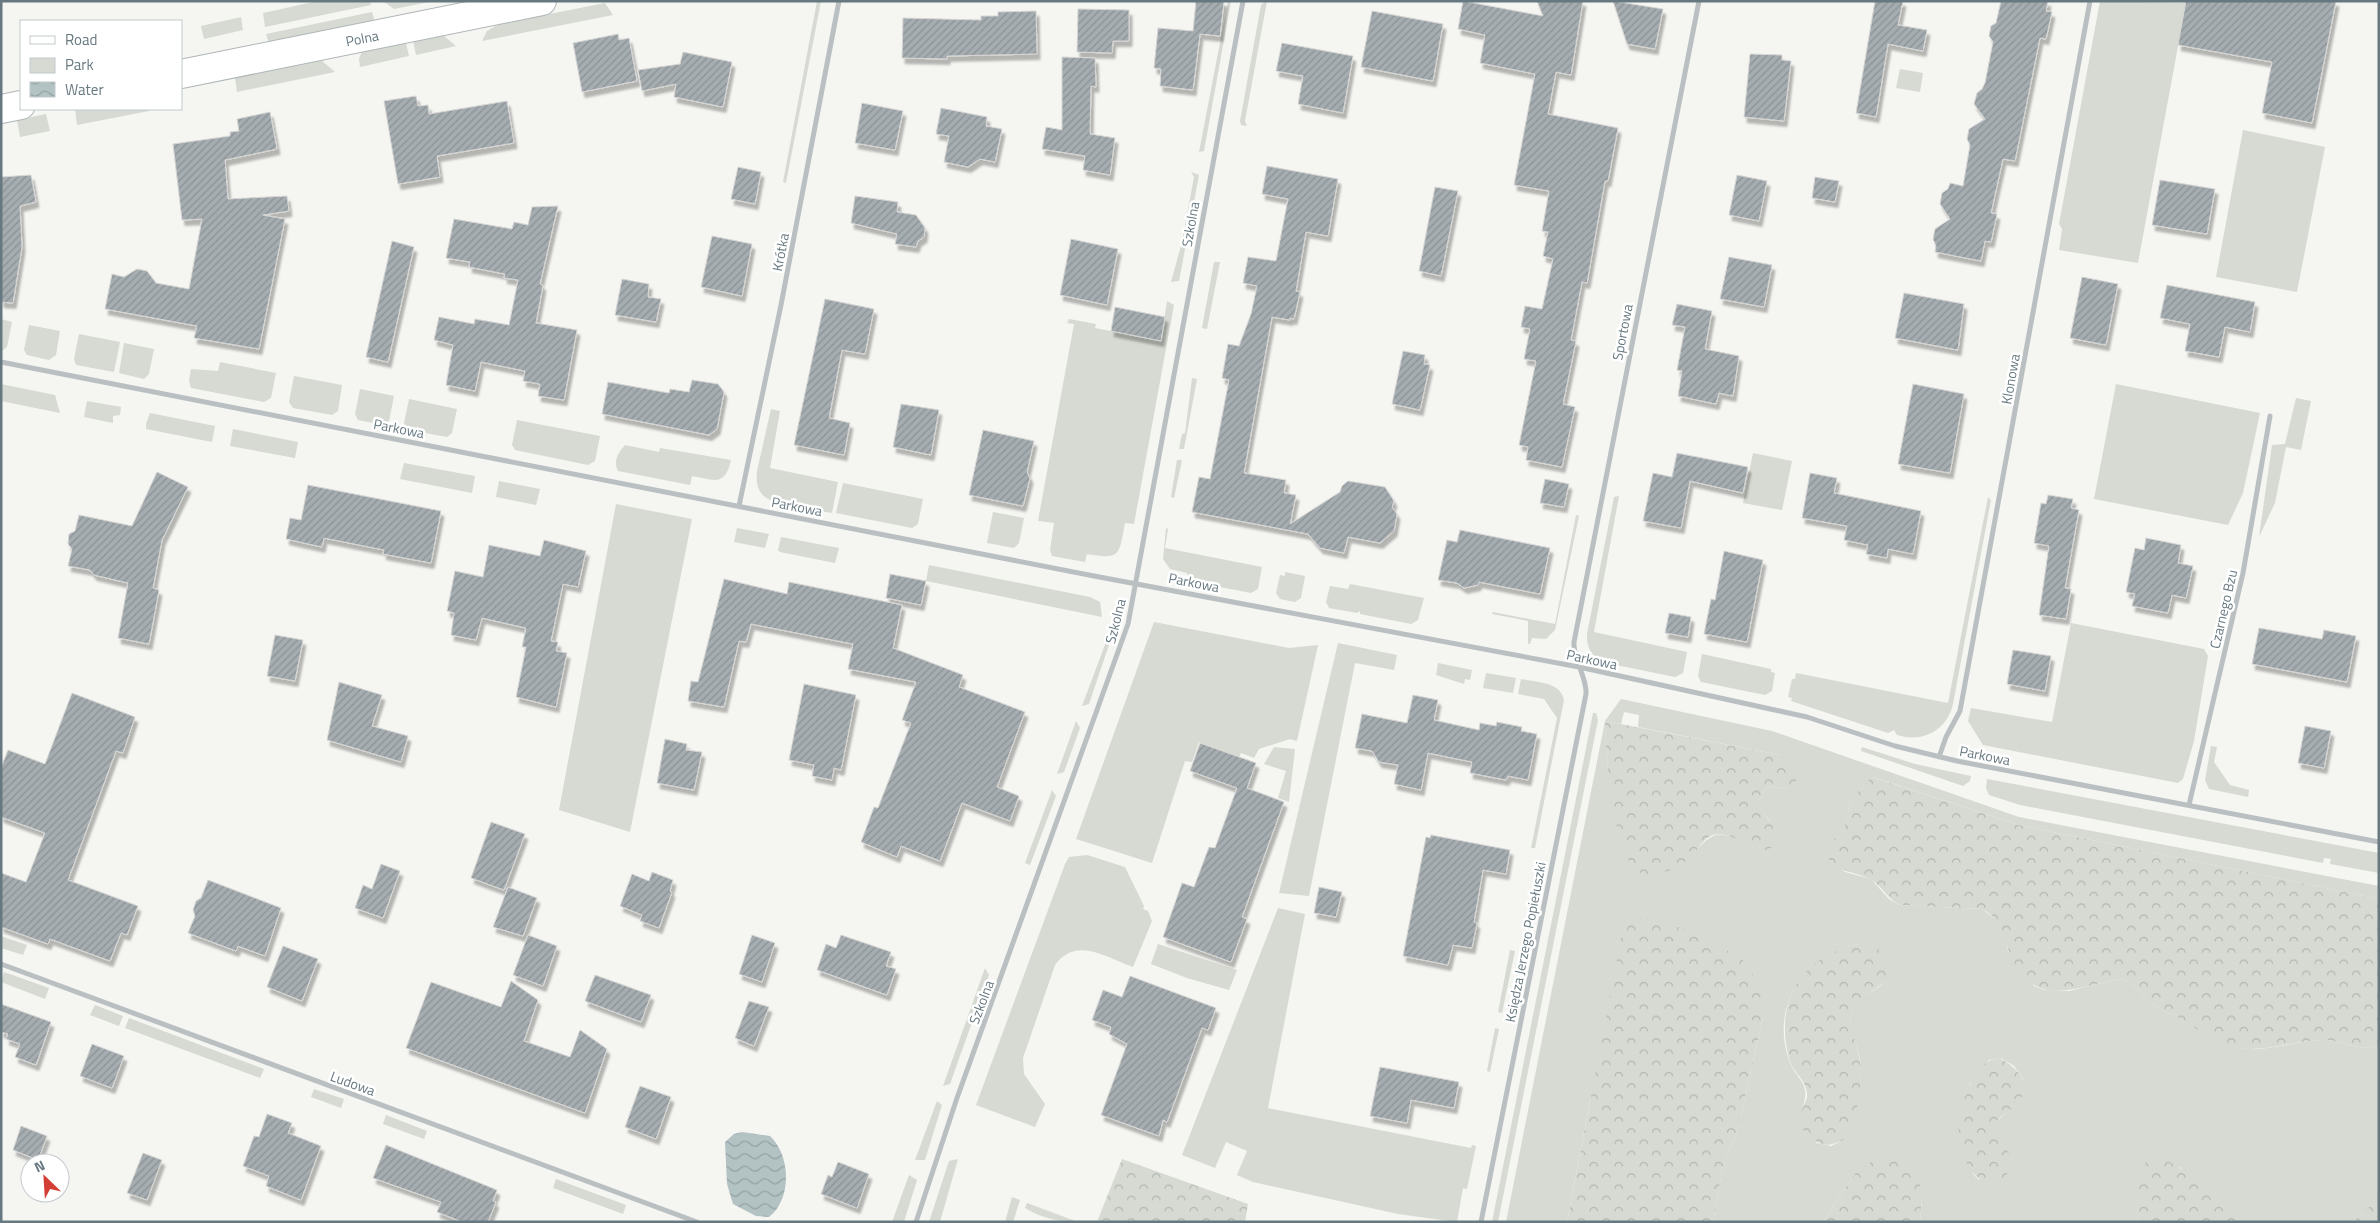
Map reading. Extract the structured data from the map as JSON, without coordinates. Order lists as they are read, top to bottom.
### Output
{
  "streets": {
    "street": [
      "Polna",
      "Szkolna",
      "Krótka",
      "Sportowa",
      "Klonowa",
      "Parkowa",
      "Czarnego Bzu",
      "Księdza Jerzego Popiełuszki",
      "Ludowa"
    ]
  },
  "crossings": [
    ["Szkolna", "Parkowa"],
    ["Krótka", "Parkowa"],
    ["Sportowa", "Parkowa"],
    ["Sportowa", "Księdza Jerzego Popiełuszki"],
    ["Klonowa", "Parkowa"],
    ["Parkowa", "Czarnego Bzu"],
    ["Parkowa", "Księdza Jerzego Popiełuszki"]
  ],
  "legend": ["Road", "Park", "Water"],
  "north": "top left"
}
